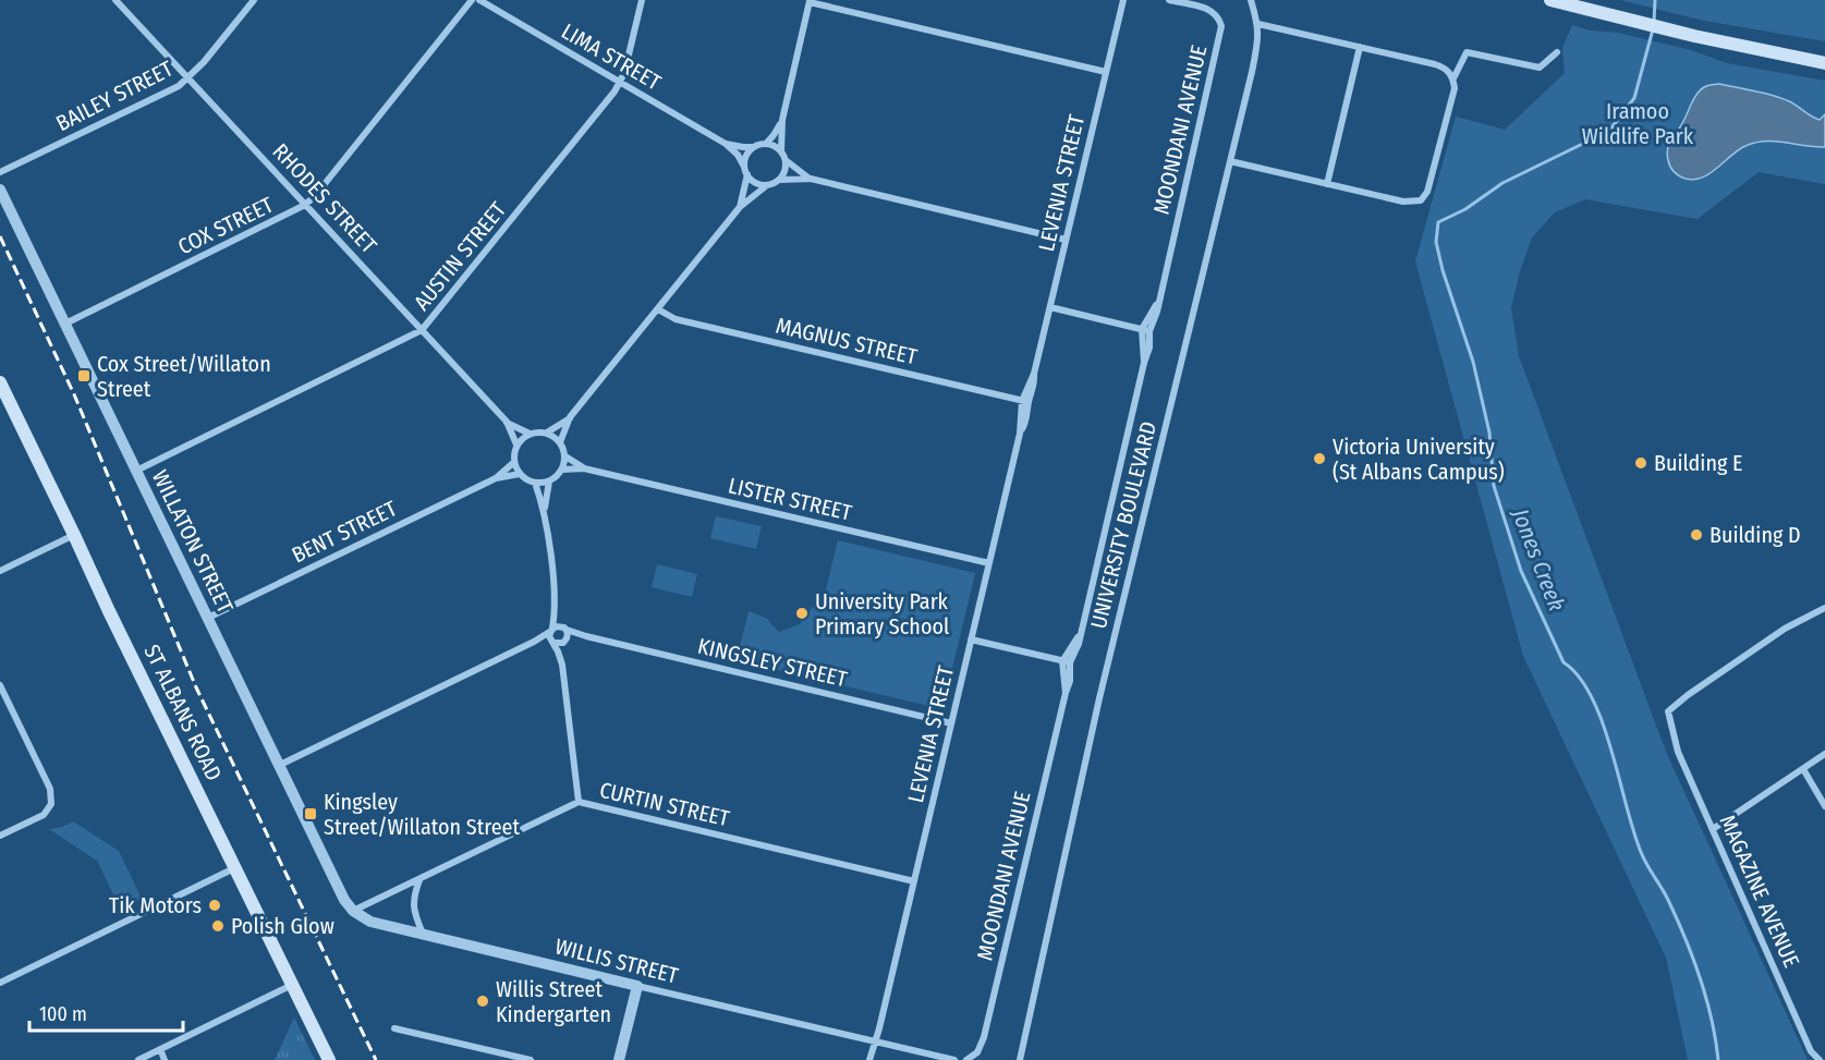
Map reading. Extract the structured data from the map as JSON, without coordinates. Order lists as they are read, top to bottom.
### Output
{
  "streets": {
    "main road": ["ST ALBANS ROAD"],
    "street": [
      "LIMA STREET",
      "BAILEY STREET",
      "MOONDANI AVENUE",
      "LEVENIA STREET",
      "RHODES STREET",
      "COX STREET",
      "AUSTIN STREET",
      "MAGNUS STREET",
      "LISTER STREET",
      "UNIVERSITY BOULEVARD",
      "BENT STREET",
      "WILLATON STREET",
      "KINGSLEY STREET",
      "CURTIN STREET",
      "MAGAZINE AVENUE",
      "WILLIS STREET"
    ]
  },
  "crossings": [
    ["LIMA STREET", "AUSTIN STREET"],
    ["BAILEY STREET", "RHODES STREET"],
    ["LEVENIA STREET", "MAGNUS STREET"],
    ["LEVENIA STREET", "LISTER STREET"],
    ["LEVENIA STREET", "KINGSLEY STREET"],
    ["LEVENIA STREET", "CURTIN STREET"],
    ["LEVENIA STREET", "WILLIS STREET"],
    ["RHODES STREET", "COX STREET"],
    ["RHODES STREET", "AUSTIN STREET"],
    ["RHODES STREET", "LISTER STREET"],
    ["RHODES STREET", "BENT STREET"],
    ["COX STREET", "WILLATON STREET"],
    ["AUSTIN STREET", "WILLATON STREET"],
    ["LISTER STREET", "BENT STREET"],
    ["BENT STREET", "WILLATON STREET"],
    ["WILLATON STREET", "CURTIN STREET"],
    ["WILLATON STREET", "WILLIS STREET"],
    ["CURTIN STREET", "WILLIS STREET"]
  ],
  "water": ["Jones Creek"],
  "parks": ["Iramoo Wildlife Park"],
  "places": {
    "transit": ["Cox Street/Willaton Street", "Kingsley Street/Willaton Street"],
    "other": [
      "Victoria University (St Albans Campus)",
      "Building E",
      "Building D",
      "University Park Primary School",
      "Tik Motors",
      "Polish Glow",
      "Willis Street Kindergarten"
    ]
  },
  "scale_bar": "100 m"
}
